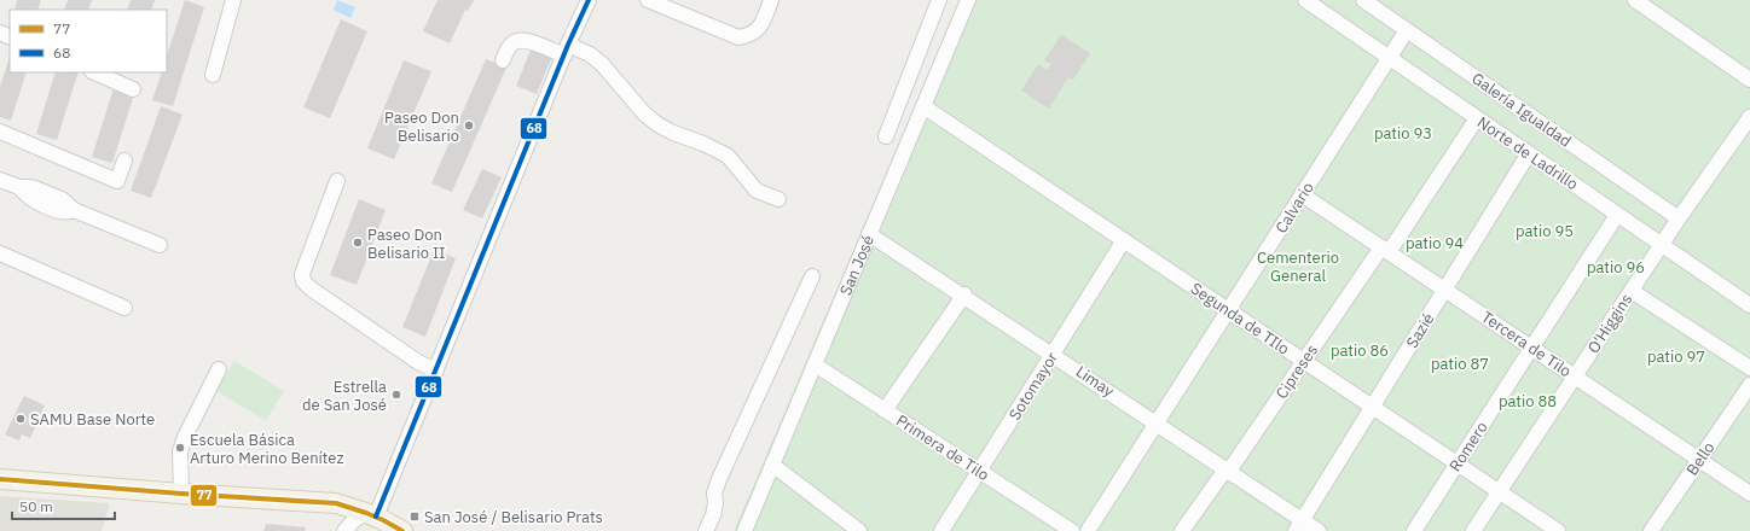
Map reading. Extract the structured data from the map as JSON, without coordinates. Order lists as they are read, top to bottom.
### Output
{
  "streets": {
    "street": [
      "Galería Igualdad",
      "Norte de Ladrillo",
      "Calvario",
      "San José",
      "Segunda de TIlo",
      "O'Higgins",
      "Sazié",
      "Tercera de Tilo",
      "Cipreses",
      "Limay",
      "Sotomayor",
      "Romero",
      "Primera de Tilo",
      "Bello"
    ]
  },
  "crossings": [
    ["Galería Igualdad", "Calvario"],
    ["Galería Igualdad", "O'Higgins"],
    ["Norte de Ladrillo", "Calvario"],
    ["Norte de Ladrillo", "O'Higgins"],
    ["Norte de Ladrillo", "Sazié"],
    ["Norte de Ladrillo", "Cipreses"],
    ["Norte de Ladrillo", "Romero"],
    ["Calvario", "Segunda de TIlo"],
    ["Calvario", "Tercera de Tilo"],
    ["Calvario", "Limay"],
    ["San José", "Segunda de TIlo"],
    ["San José", "Limay"],
    ["San José", "Primera de Tilo"],
    ["Segunda de TIlo", "O'Higgins"],
    ["Segunda de TIlo", "Sazié"],
    ["Segunda de TIlo", "Cipreses"],
    ["Segunda de TIlo", "Sotomayor"],
    ["Segunda de TIlo", "Romero"],
    ["O'Higgins", "Tercera de Tilo"],
    ["Sazié", "Tercera de Tilo"],
    ["Sazié", "Limay"],
    ["Tercera de Tilo", "Cipreses"],
    ["Tercera de Tilo", "Romero"],
    ["Tercera de Tilo", "Bello"],
    ["Cipreses", "Limay"],
    ["Limay", "Sotomayor"],
    ["Sotomayor", "Primera de Tilo"]
  ],
  "parks": [
    "patio 93",
    "patio 95",
    "patio 94",
    "Cementerio General",
    "patio 96",
    "patio 86",
    "patio 97",
    "patio 87",
    "patio 88"
  ],
  "places": {
    "other": [
      "Paseo Don Belisario",
      "Paseo Don Belisario II",
      "Estrella de San José",
      "SAMU Base Norte",
      "Escuela Básica Arturo Merino Benítez"
    ],
    "transit": ["San José / Belisario Prats"]
  },
  "lines": ["transit line 68", "transit line 77"],
  "legend": ["77", "68"],
  "scale_bar": "50 m"
}
